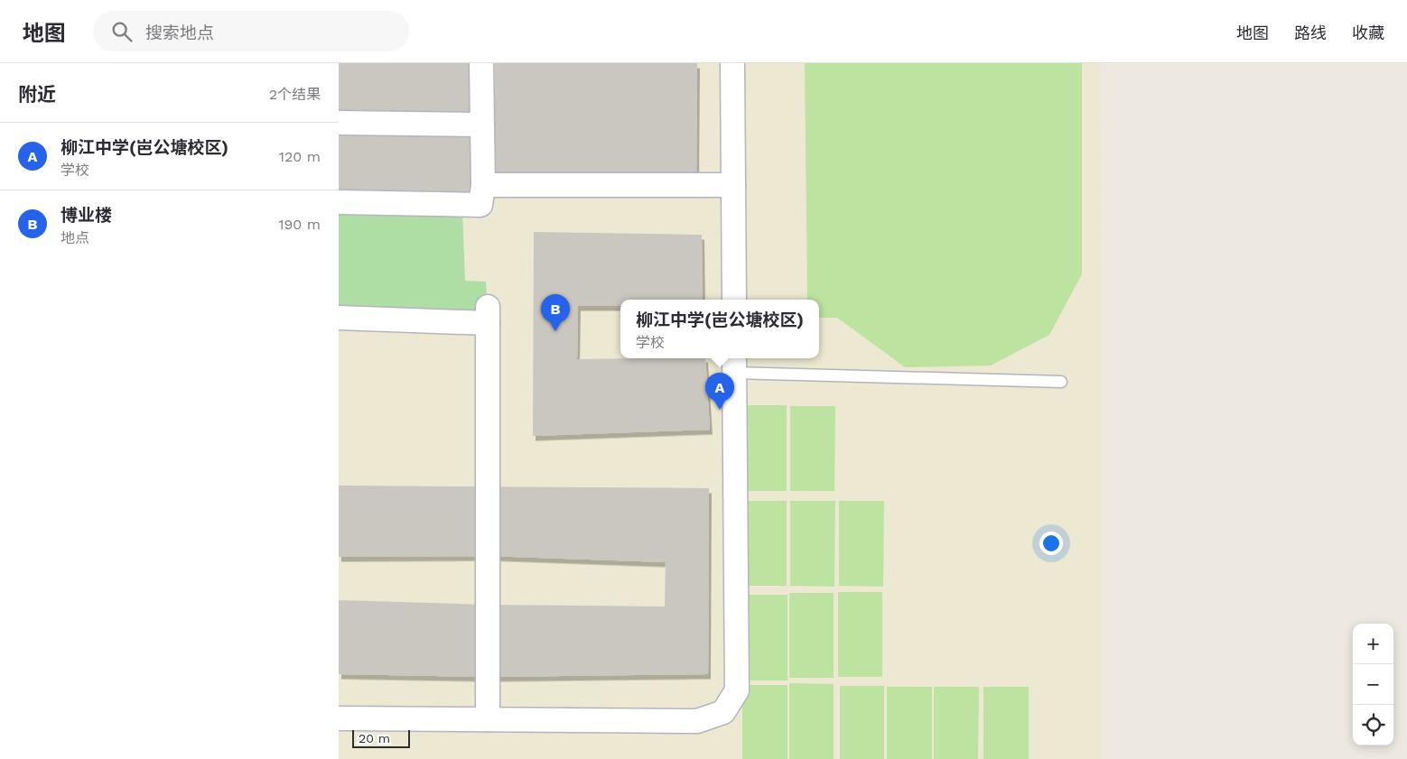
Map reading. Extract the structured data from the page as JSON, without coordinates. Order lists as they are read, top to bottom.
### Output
{
  "scale_bar": "20 m",
  "page": {
    "header": "地图",
    "search": "搜索地点",
    "nav": ["地图", "路线", "收藏"],
    "heading": ["附近", "2个结果"],
    "list": [
      {
        "mark": "A",
        "name": "柳江中学(岜公塘校区)",
        "note": "学校",
        "value": "120 m"
      },
      {
        "mark": "B",
        "name": "博业楼",
        "note": "地点",
        "value": "190 m"
      }
    ],
    "pins": ["B", "A"],
    "popup": ["柳江中学(岜公塘校区)", "学校"],
    "map_buttons": ["+", "−"],
    "scale": "20 m"
  }
}
